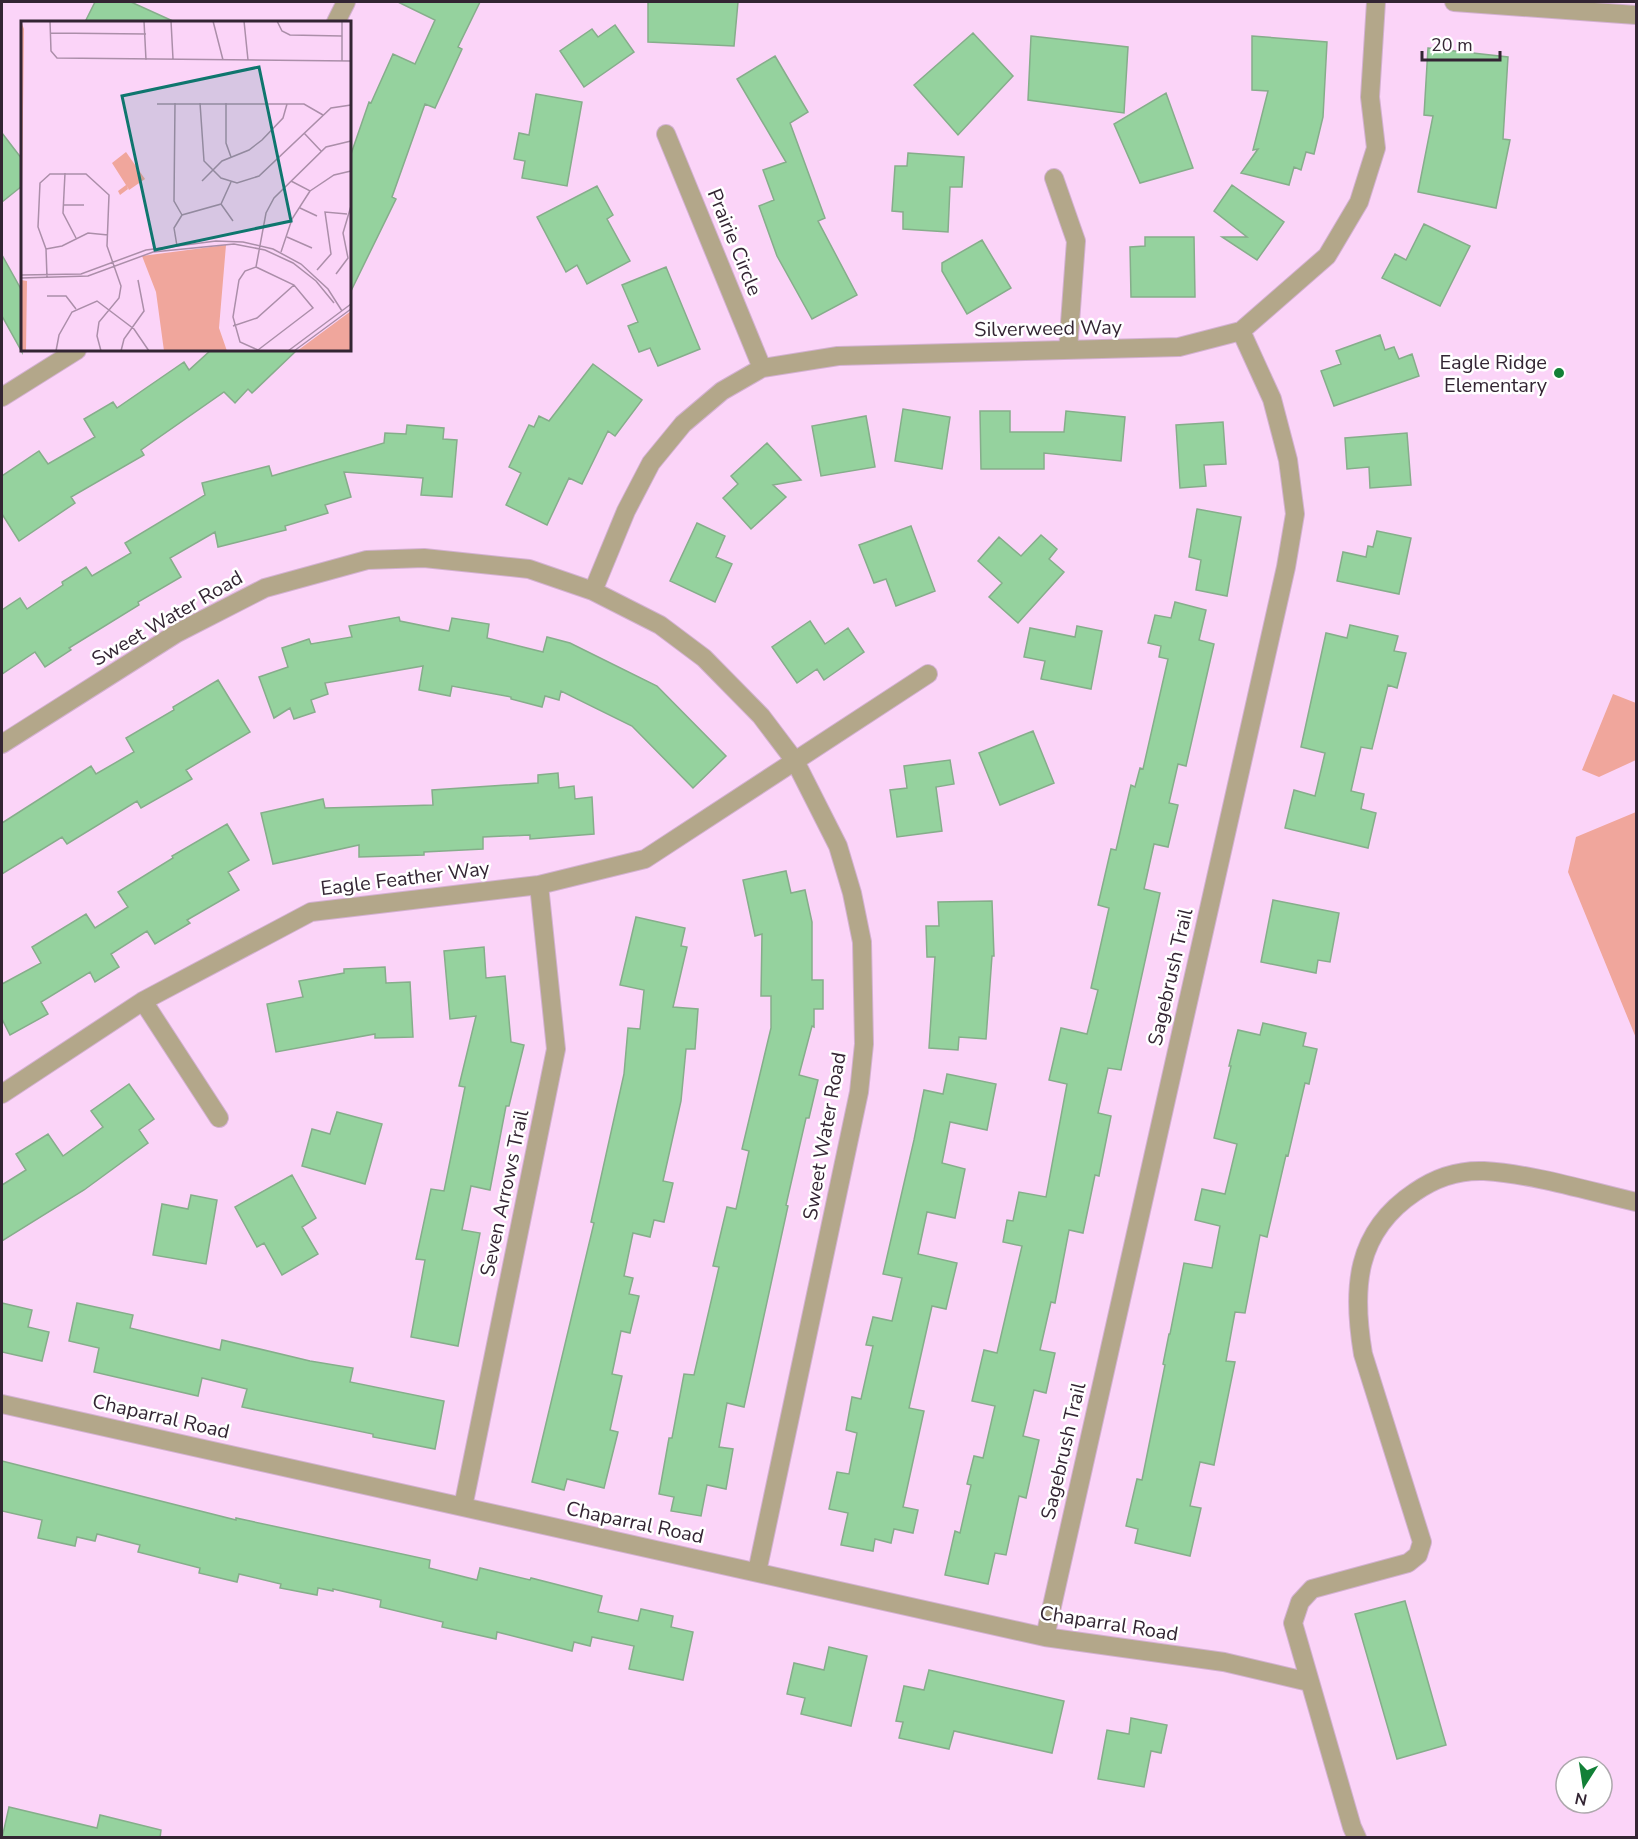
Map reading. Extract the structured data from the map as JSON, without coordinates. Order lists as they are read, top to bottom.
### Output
{
  "streets": {
    "street": [
      "Prairie Circle",
      "Silverweed Way",
      "Sweet Water Road",
      "Eagle Feather Way",
      "Sagebrush Trail",
      "Seven Arrows Trail",
      "Chaparral Road"
    ]
  },
  "crossings": [
    ["Prairie Circle", "Silverweed Way"],
    ["Silverweed Way", "Sweet Water Road"],
    ["Silverweed Way", "Sagebrush Trail"],
    ["Sweet Water Road", "Eagle Feather Way"],
    ["Sweet Water Road", "Chaparral Road"],
    ["Eagle Feather Way", "Seven Arrows Trail"],
    ["Sagebrush Trail", "Chaparral Road"],
    ["Seven Arrows Trail", "Chaparral Road"]
  ],
  "places": ["Eagle Ridge Elementary"],
  "scale_bar": "20 m",
  "north": "bottom"
}
